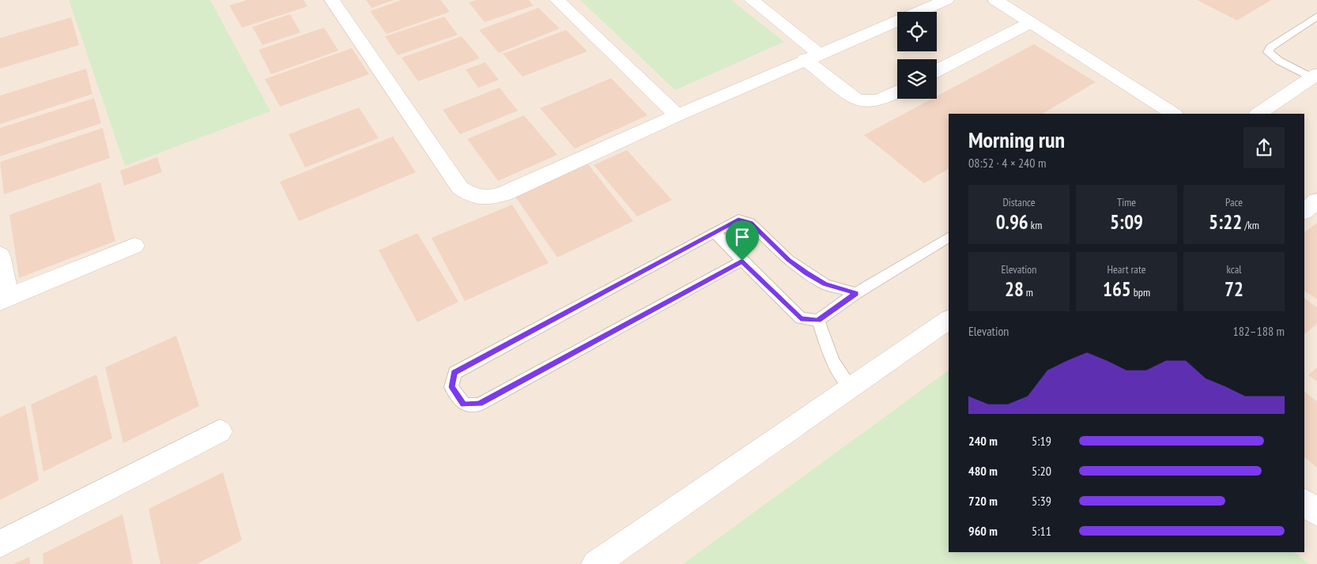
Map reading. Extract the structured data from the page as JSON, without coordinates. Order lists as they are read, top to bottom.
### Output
{
  "page": {
    "heading": ["Morning run", "08:52 · 4 × 240 m"],
    "stats": [
      ["Distance", "0.96 km"],
      ["Time", "5:09"],
      ["Pace", "5:22 /km"],
      ["Elevation", "28 m"],
      ["Heart rate", "165 bpm"],
      ["kcal", "72"]
    ],
    "chart": ["Elevation", "182–188 m"],
    "list": [
      {
        "name": "240 m",
        "note": "5:19"
      },
      {
        "name": "480 m",
        "note": "5:20"
      },
      {
        "name": "720 m",
        "note": "5:39"
      },
      {
        "name": "960 m",
        "note": "5:11"
      }
    ]
  }
}
